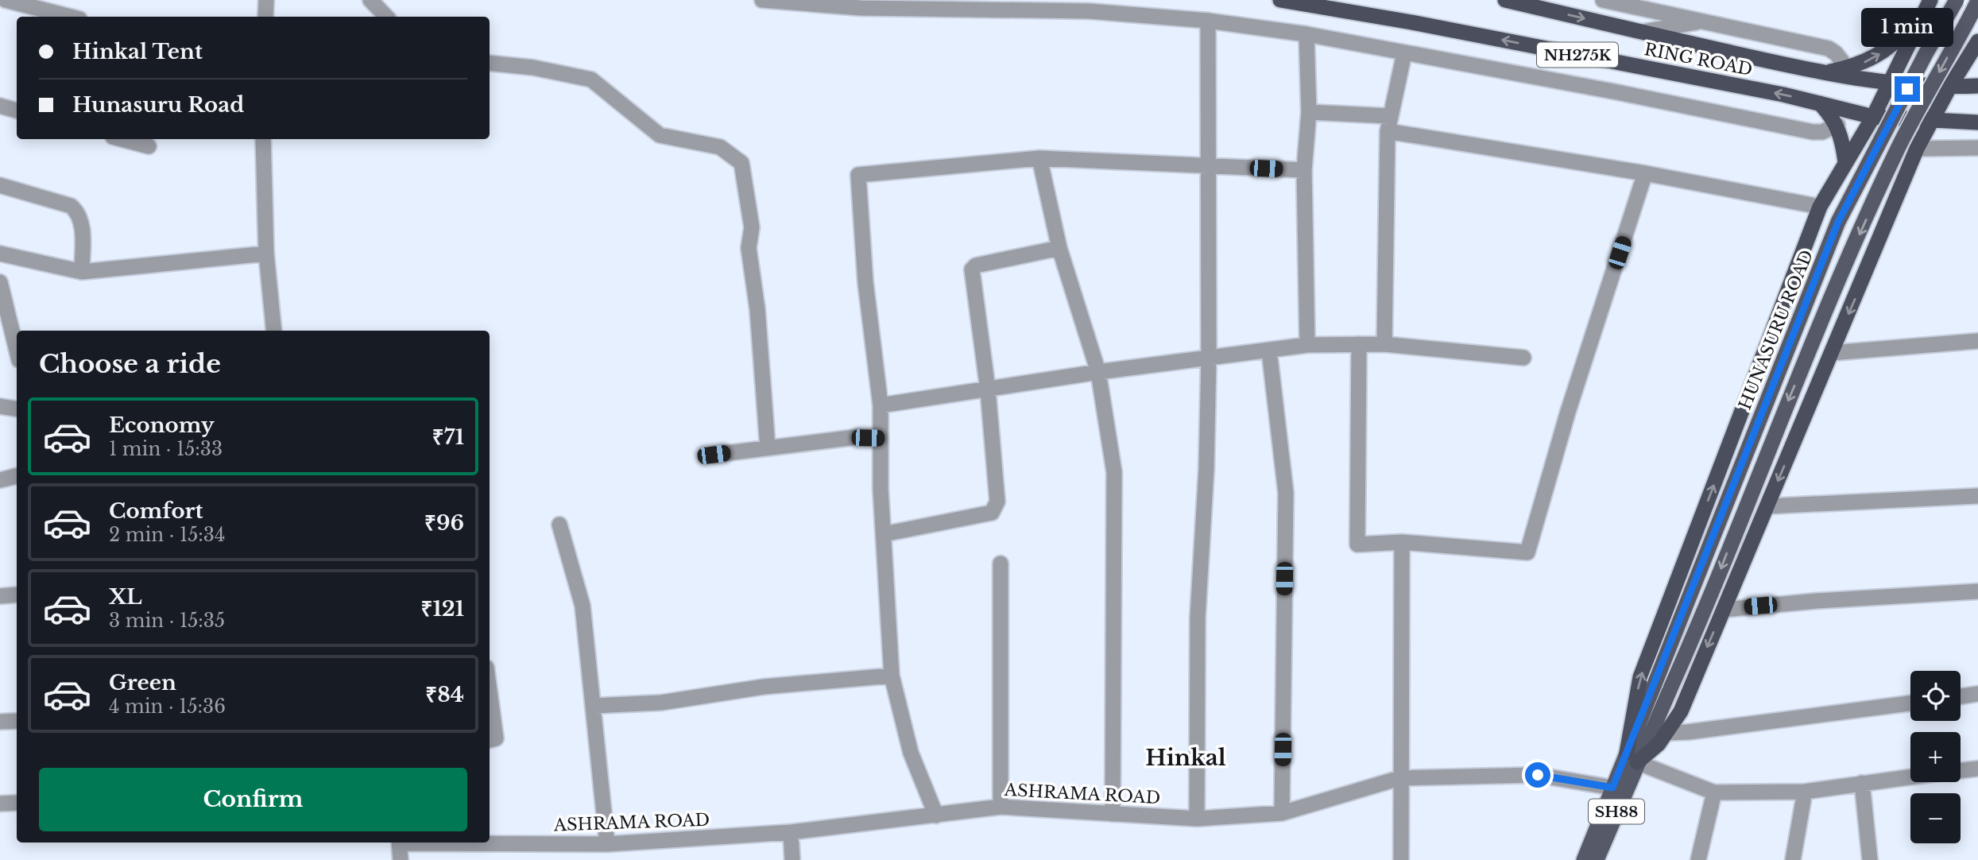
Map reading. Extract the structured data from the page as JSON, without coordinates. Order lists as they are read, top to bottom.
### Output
{
  "streets": {
    "highway": ["NH275K", "RING ROAD"],
    "main road": ["HUNASURU ROAD", "SH88"],
    "street": ["ASHRAMA ROAD"]
  },
  "crossings": [
    ["ASHRAMA ROAD", "SH88"]
  ],
  "districts": ["Hinkal"],
  "page": {
    "bubble": "1 min",
    "banner": ["Hinkal Tent", "Hunasuru Road"],
    "heading": "Choose a ride",
    "list": [
      {
        "name": "Economy",
        "note": "1 min · 15:33",
        "value": "₹71"
      },
      {
        "name": "Comfort",
        "note": "2 min · 15:34",
        "value": "₹96"
      },
      {
        "name": "XL",
        "note": "3 min · 15:35",
        "value": "₹121"
      },
      {
        "name": "Green",
        "note": "4 min · 15:36",
        "value": "₹84"
      }
    ],
    "map_buttons": ["+", "−"],
    "buttons": "Confirm"
  }
}
